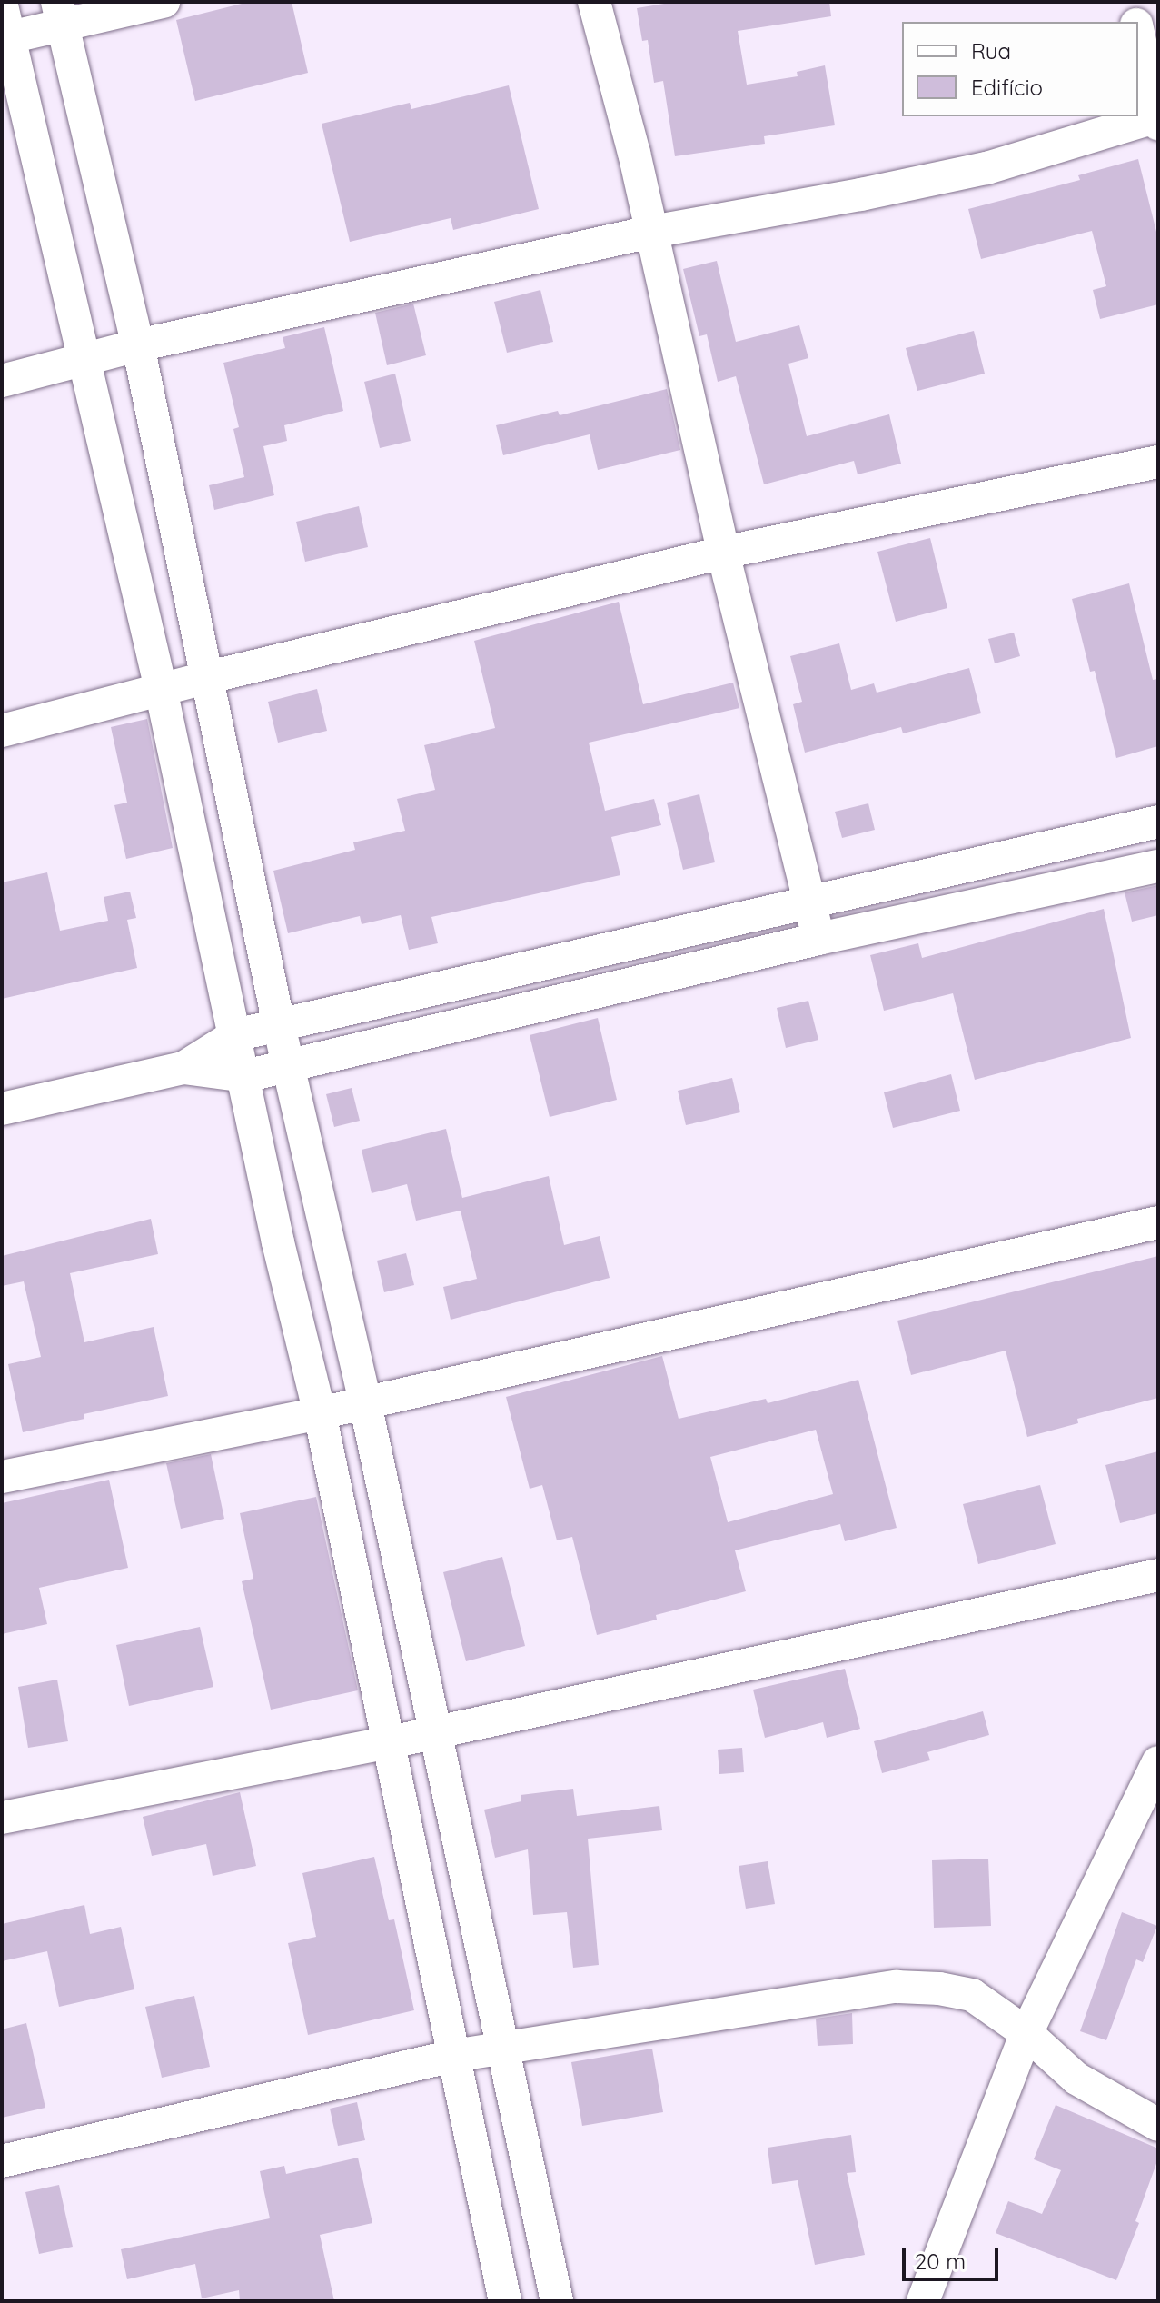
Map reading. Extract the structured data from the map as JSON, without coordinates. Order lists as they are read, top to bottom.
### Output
{
  "legend": ["Rua", "Edifício"],
  "scale_bar": "20 m"
}
